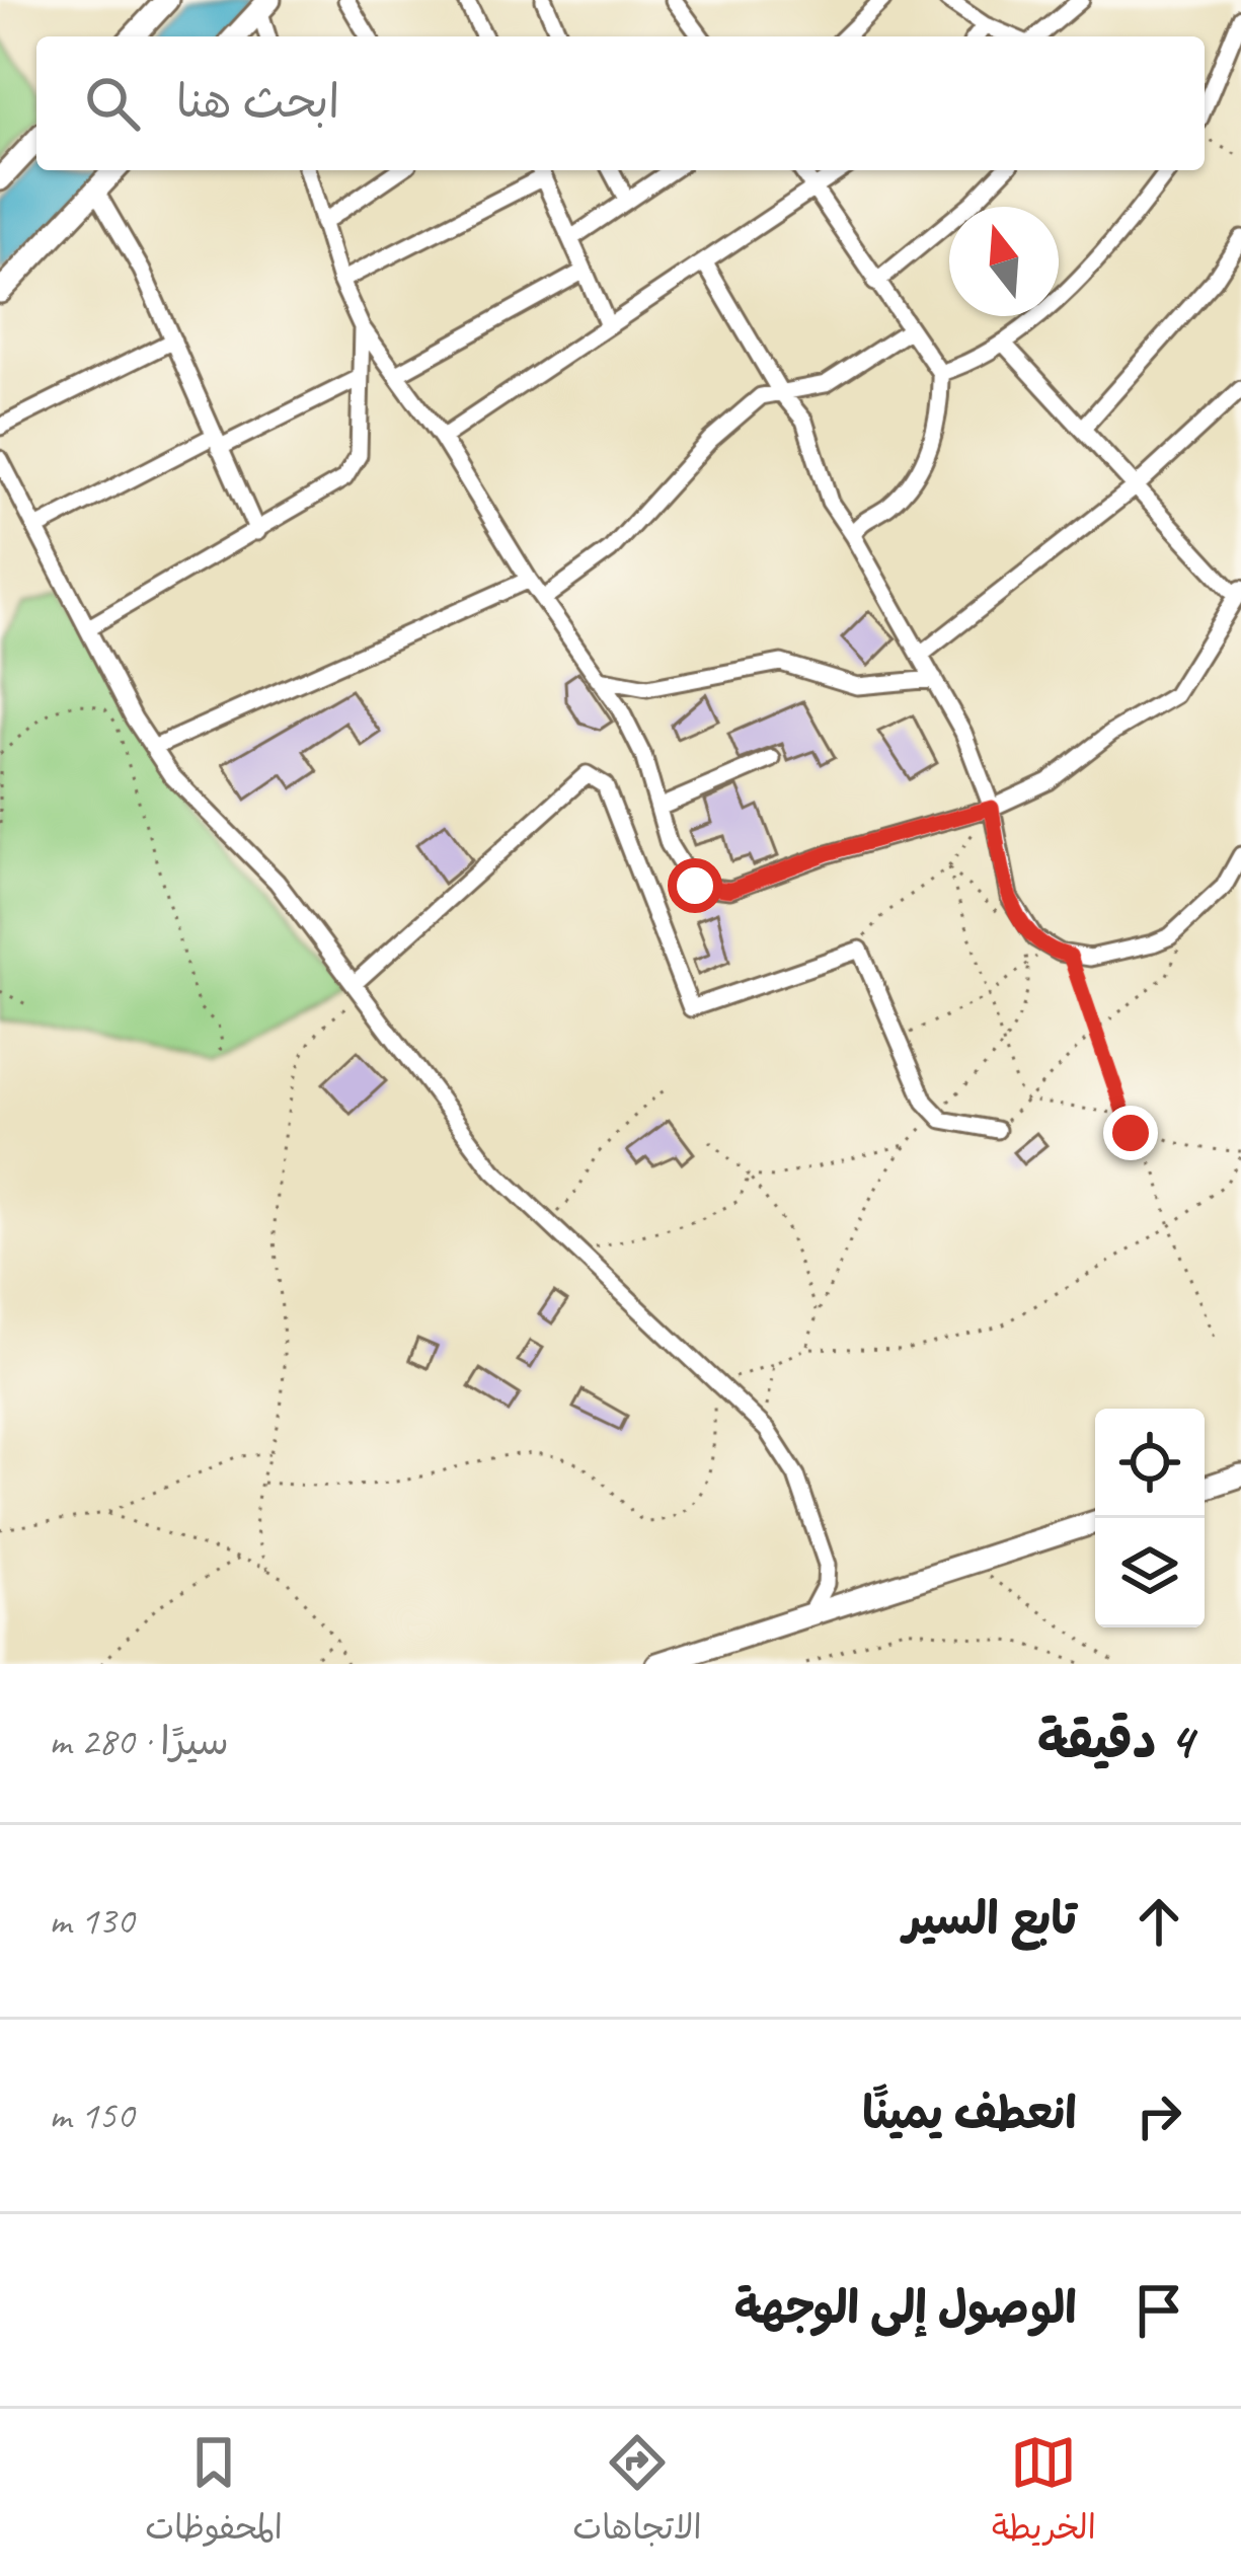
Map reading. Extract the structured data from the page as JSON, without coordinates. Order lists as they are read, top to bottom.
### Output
{
  "north": "top",
  "page": {
    "search": "ابحث هنا",
    "heading": ["4 دقيقة", "سيرًا · 280 m"],
    "list": [
      ["تابع السير", "130 m"],
      ["انعطف يمينًا", "150 m"],
      "الوصول إلى الوجهة"
    ],
    "nav": ["الخريطة", "الاتجاهات", "المحفوظات"]
  }
}
